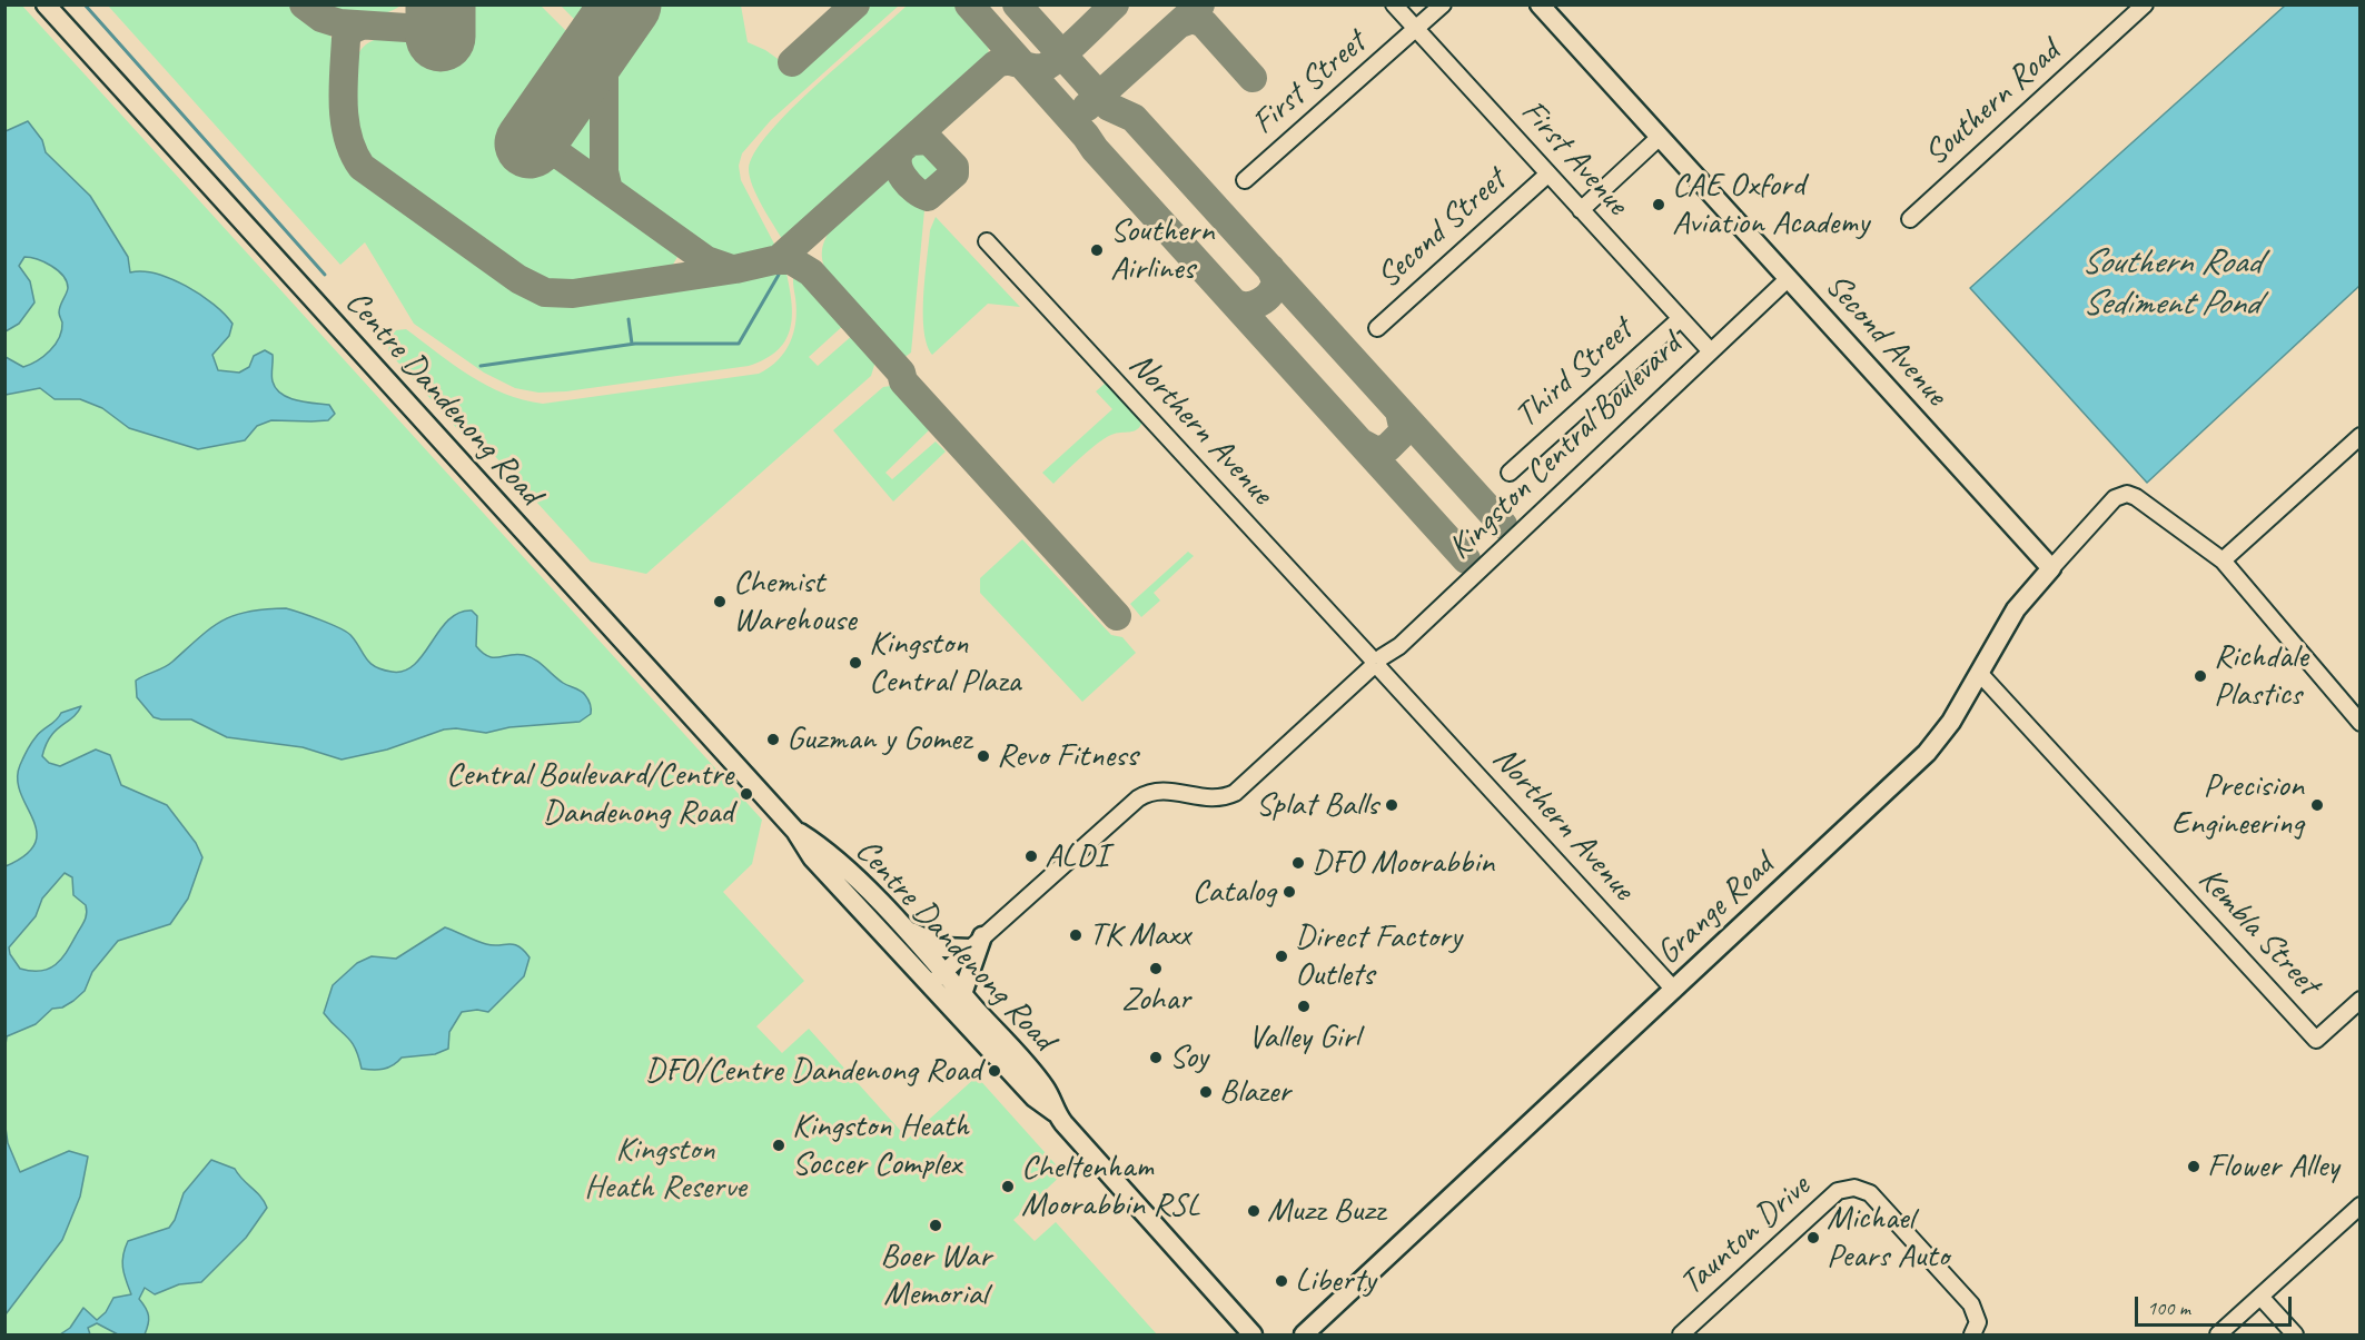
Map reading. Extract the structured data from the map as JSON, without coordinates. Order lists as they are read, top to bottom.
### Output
{
  "streets": {
    "main road": ["Second Avenue", "Centre Dandenong Road", "Grange Road"],
    "street": [
      "First Street",
      "Southern Road",
      "First Avenue",
      "Second Street",
      "Third Street",
      "Northern Avenue",
      "Kingston Central Boulevard",
      "Kembla Street",
      "Taunton Drive"
    ]
  },
  "crossings": [
    ["First Street", "First Avenue"],
    ["First Avenue", "Second Street"],
    ["First Avenue", "Third Street"],
    ["First Avenue", "Kingston Central Boulevard"],
    ["Second Avenue", "Kingston Central Boulevard"],
    ["Second Avenue", "Grange Road"],
    ["Centre Dandenong Road", "Kingston Central Boulevard"],
    ["Northern Avenue", "Kingston Central Boulevard"],
    ["Northern Avenue", "Grange Road"],
    ["Grange Road", "Kembla Street"]
  ],
  "water": ["Southern Road Sediment Pond"],
  "parks": ["Kingston Heath Reserve"],
  "places": [
    "CAE Oxford Aviation Academy",
    "Southern Airlines",
    "Chemist Warehouse",
    "Kingston Central Plaza",
    "Richdale Plastics",
    "Guzman y Gomez",
    "Revo Fitness",
    "Central Boulevard/Centre Dandenong Road",
    "Splat Balls",
    "Precision Engineering",
    "ALDI",
    "DFO Moorabbin",
    "Catalog",
    "TK Maxx",
    "Direct Factory Outlets",
    "Zohar",
    "Valley Girl",
    "Soy",
    "DFO/Centre Dandenong Road",
    "Blazer",
    "Kingston Heath Soccer Complex",
    "Flower Alley",
    "Cheltenham Moorabbin RSL",
    "Muzz Buzz",
    "Boer War Memorial",
    "Michael Pears Auto",
    "Liberty"
  ],
  "scale_bar": "100 m"
}
